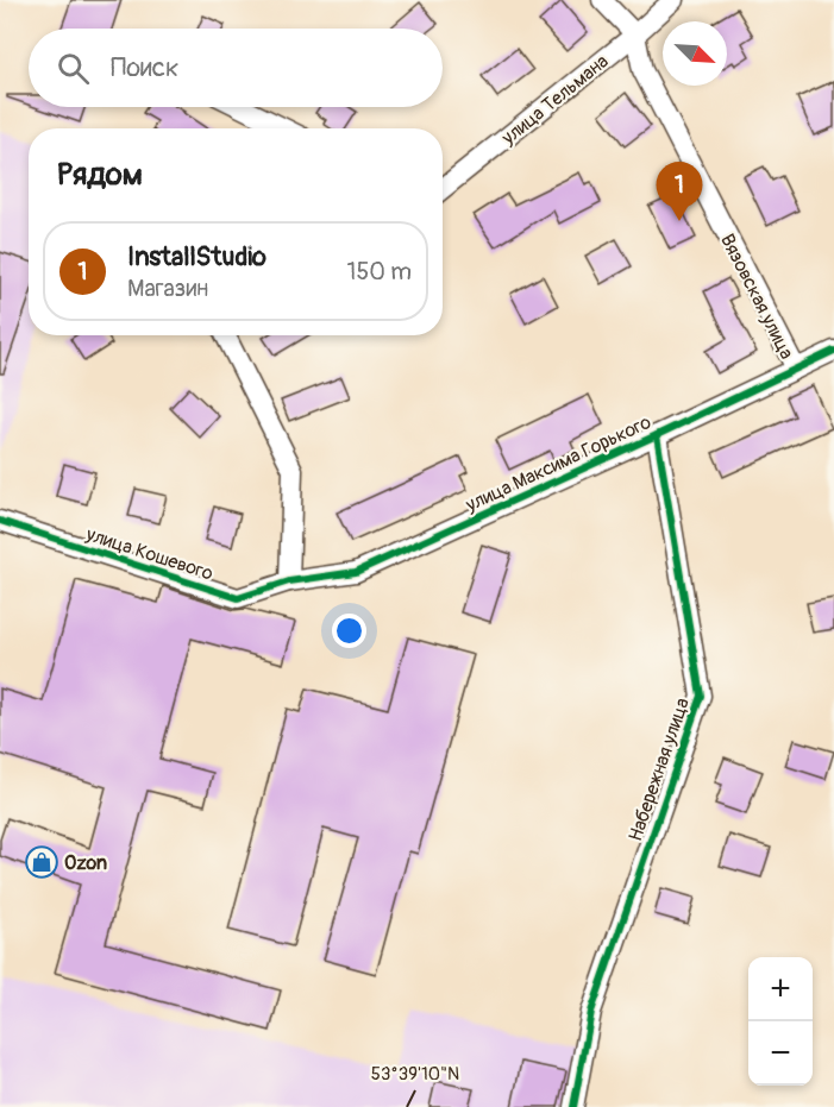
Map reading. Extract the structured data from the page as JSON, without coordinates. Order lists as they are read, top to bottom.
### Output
{
  "streets": {
    "street": [
      "улица Тельмана",
      "Вязовская улица",
      "улица Максима Горького",
      "улица Кошевого",
      "Набережная улица"
    ]
  },
  "crossings": [
    ["улица Тельмана", "Вязовская улица"],
    ["Вязовская улица", "улица Максима Горького"],
    ["улица Максима Горького", "улица Кошевого"],
    ["улица Максима Горького", "Набережная улица"]
  ],
  "places": {
    "shop": ["Ozon"]
  },
  "north": "bottom right",
  "page": {
    "search": "Поиск",
    "heading": "Рядом",
    "pins": "1",
    "list": [
      {
        "mark": "1",
        "name": "InstallStudio",
        "note": "Магазин",
        "value": "150 m"
      }
    ],
    "map_buttons": ["+", "−"]
  },
  "coordinates": ["53°39'10\"N"]
}
